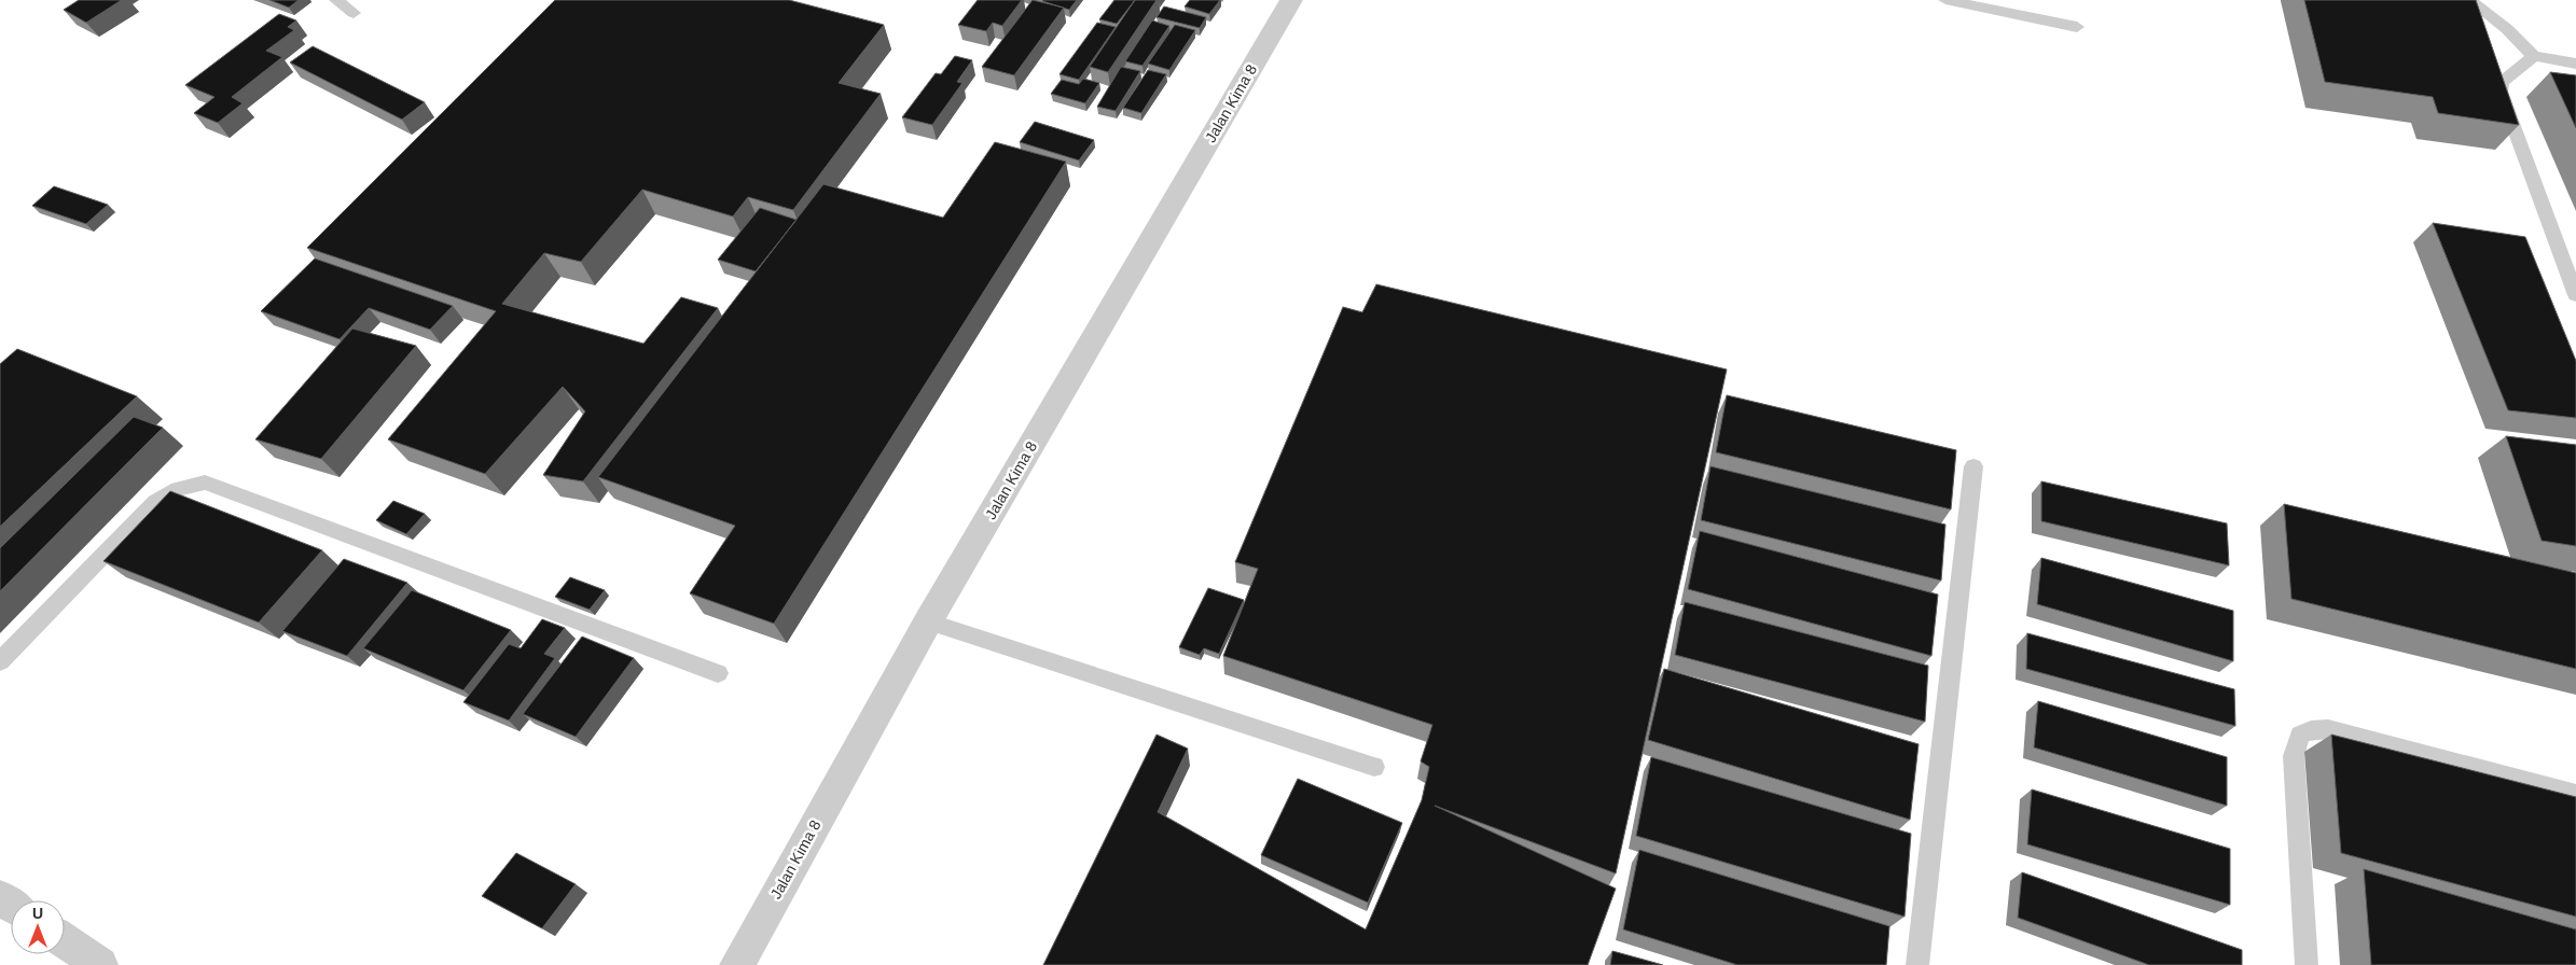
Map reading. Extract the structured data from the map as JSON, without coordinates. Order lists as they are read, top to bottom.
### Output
{
  "streets": {
    "street": ["Jalan Kima 8"]
  },
  "north": "top"
}
